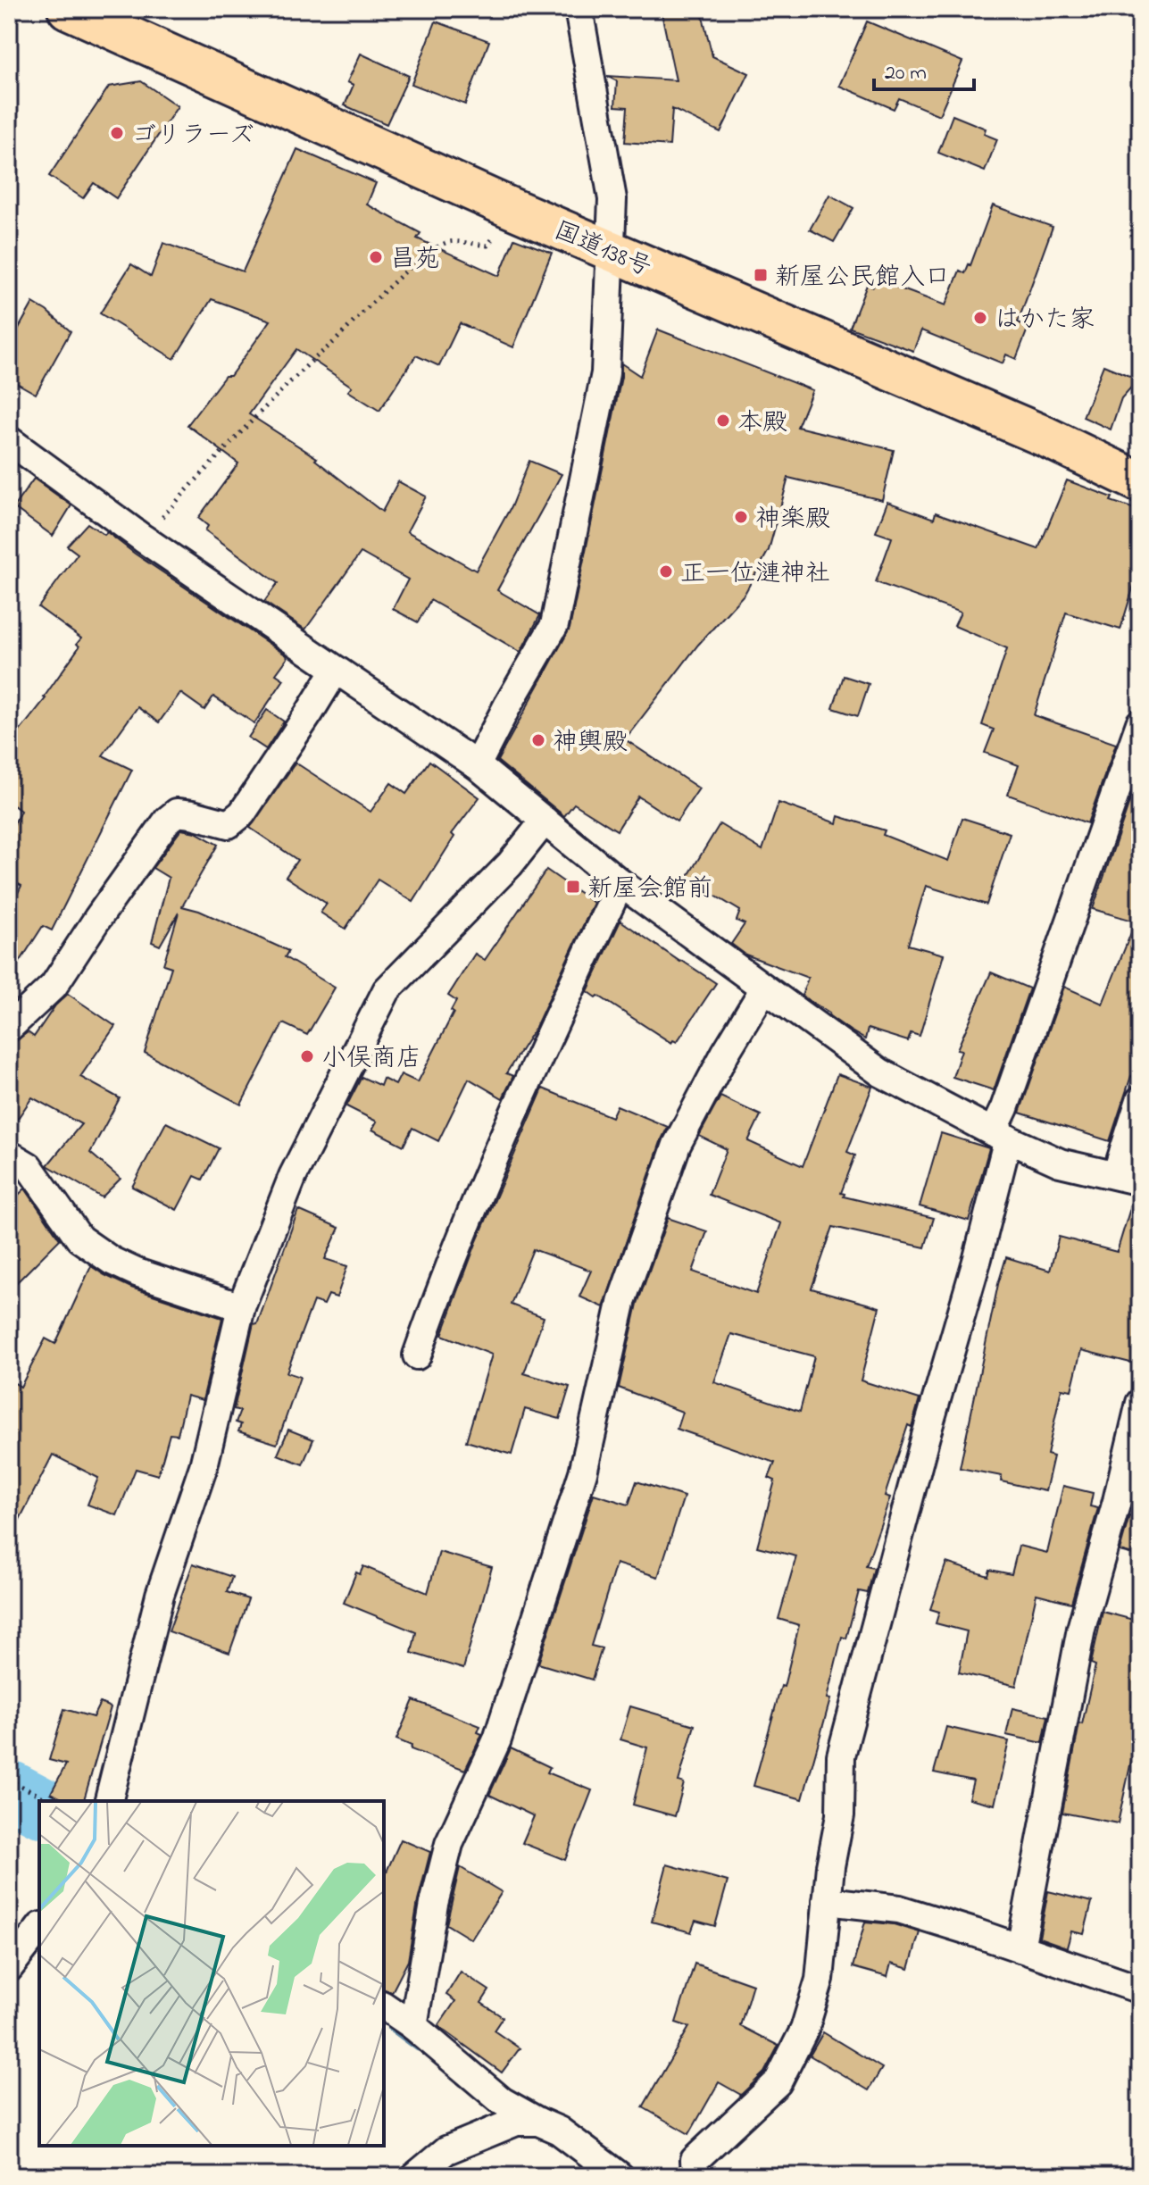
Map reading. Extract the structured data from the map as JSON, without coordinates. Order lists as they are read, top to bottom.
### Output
{
  "streets": {
    "highway": ["国道138号"]
  },
  "places": {
    "other": [
      "ゴリラーズ",
      "昌苑",
      "はかた家",
      "本殿",
      "神楽殿",
      "正一位漣神社",
      "神輿殿",
      "小俣商店"
    ],
    "transit": ["新屋公民館入口", "新屋会館前"]
  },
  "scale_bar": "20 m"
}
